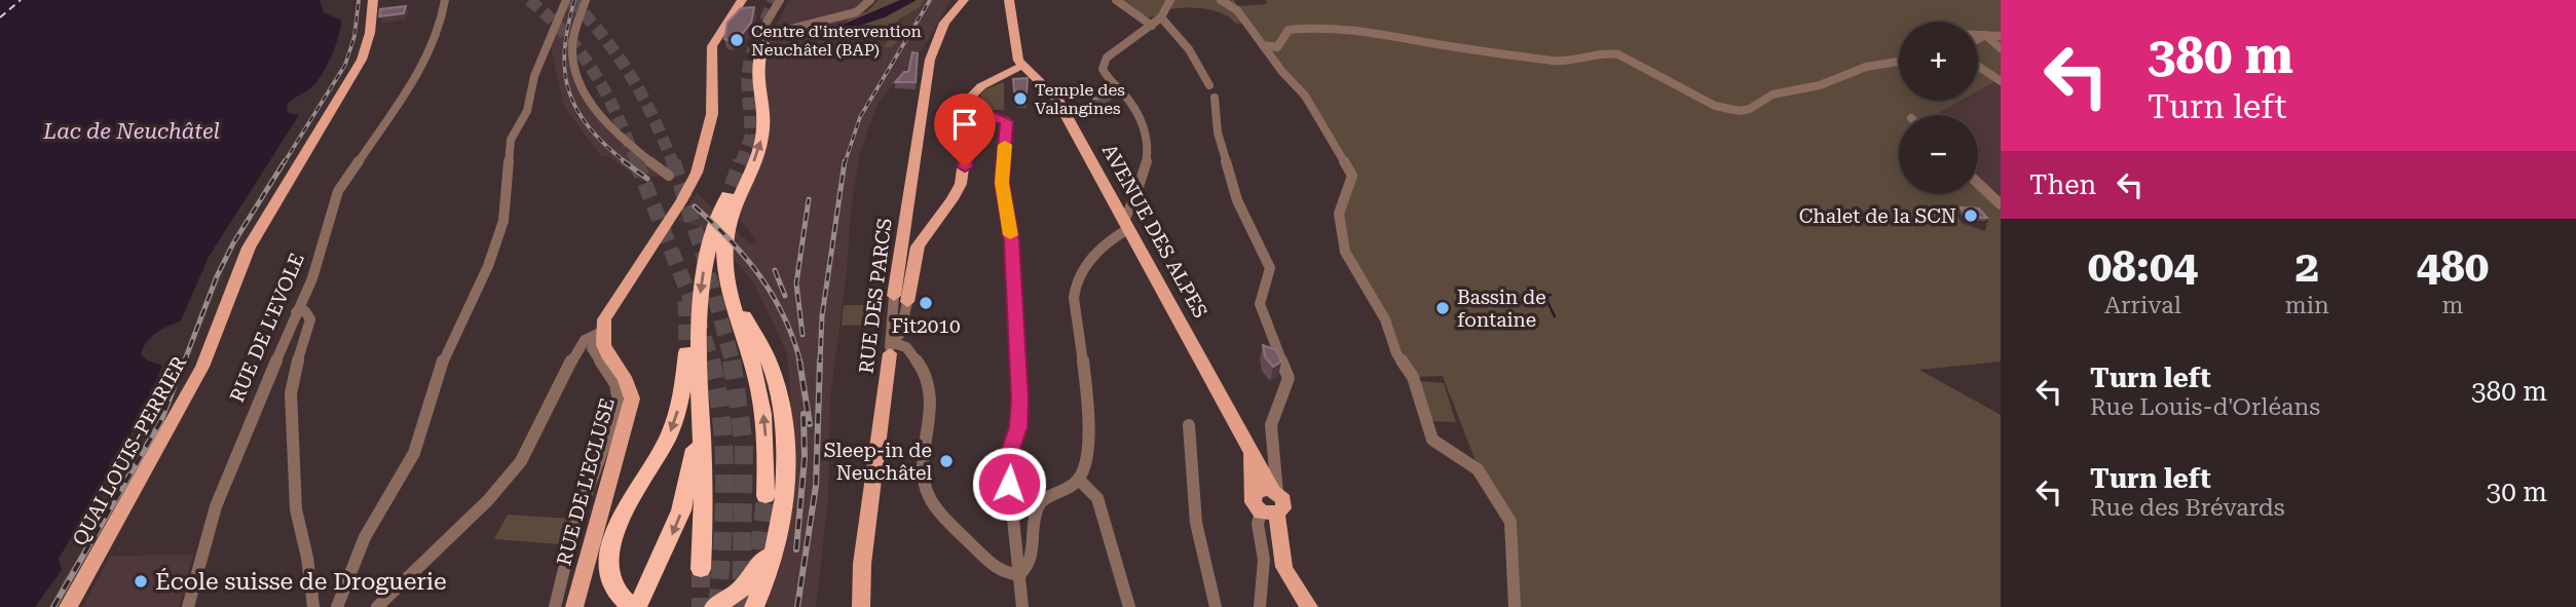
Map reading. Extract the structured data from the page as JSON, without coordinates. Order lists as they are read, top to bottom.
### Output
{
  "streets": {
    "main road": [
      "AVENUE DES ALPES",
      "RUE DES PARCS",
      "QUAI LOUIS-PERRIER",
      "RUE DE L'ECLUSE"
    ],
    "street": ["RUE DE L'EVOLE"]
  },
  "water": ["Lac de Neuchâtel"],
  "places": [
    "Centre d'intervention Neuchâtel (BAP)",
    "Temple des Valangines",
    "Chalet de la SCN",
    "Fit2010",
    "Bassin de fontaine",
    "Sleep-in de Neuchâtel",
    "École suisse de Droguerie"
  ],
  "page": {
    "turn": ["380 m", "Turn left"],
    "map_buttons": ["+", "−"],
    "then": "Then",
    "eta": [
      "08:04",
      "Arrival",
      "2",
      "min",
      "480",
      "m"
    ],
    "list": [
      {
        "name": "Turn left",
        "note": "Rue Louis-d'Orléans",
        "value": "380 m"
      },
      {
        "name": "Turn left",
        "note": "Rue des Brévards",
        "value": "30 m"
      }
    ]
  }
}
